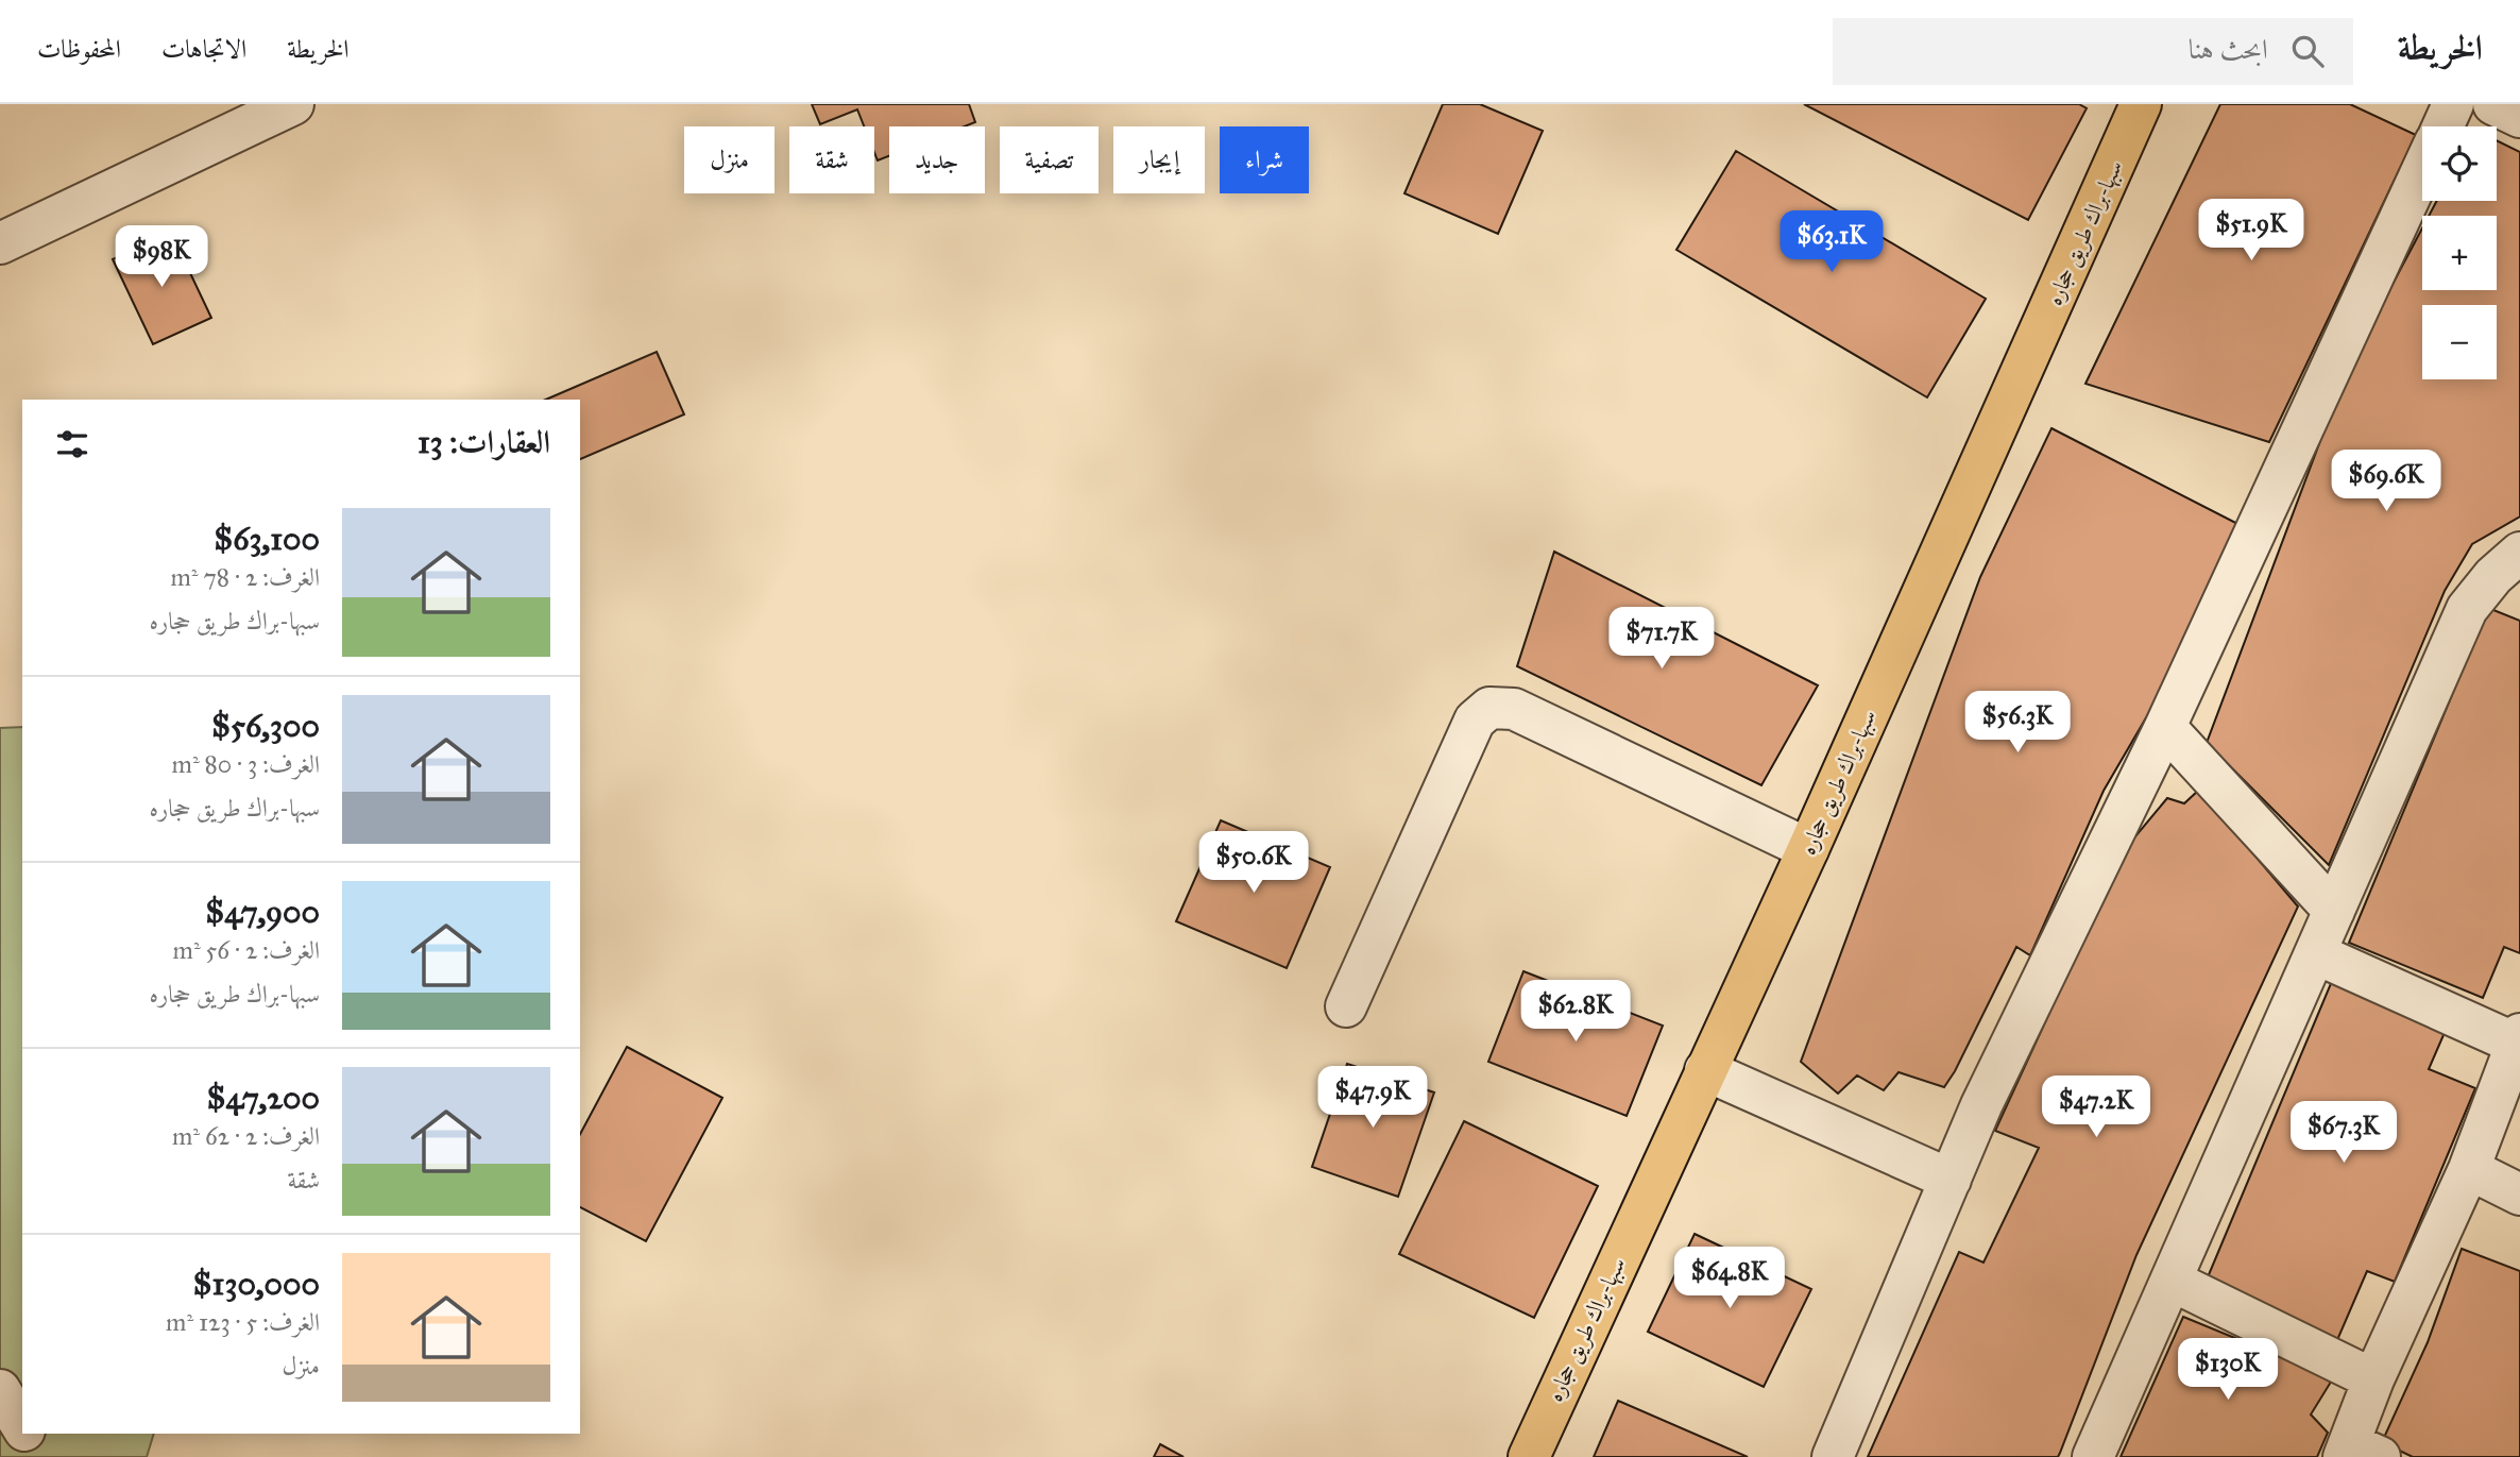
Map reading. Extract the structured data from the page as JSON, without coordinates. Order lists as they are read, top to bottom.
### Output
{
  "streets": {
    "main road": ["سبها-براك طريق حجاره"]
  },
  "page": {
    "header": "الخريطة",
    "search": "ابحث هنا",
    "nav": ["الخريطة", "الاتجاهات", "المحفوظات"],
    "map_buttons": ["+", "−"],
    "chip": [
      "شراء",
      "إيجار",
      "تصفية",
      "جديد",
      "شقة",
      "منزل"
    ],
    "price": [
      "$51.9K",
      "$63.1K",
      "$98K",
      "$69.6K",
      "$71.7K",
      "$56.3K",
      "$50.6K",
      "$62.8K",
      "$47.9K",
      "$47.2K",
      "$67.3K",
      "$64.8K",
      "$130K"
    ],
    "heading": "العقارات: 13",
    "list": [
      {
        "name": "$63,100",
        "note": "الغرف: 2 · 78 m² · سبها-براك طريق حجاره"
      },
      {
        "name": "$56,300",
        "note": "الغرف: 3 · 80 m² · سبها-براك طريق حجاره"
      },
      {
        "name": "$47,900",
        "note": "الغرف: 2 · 56 m² · سبها-براك طريق حجاره"
      },
      {
        "name": "$47,200",
        "note": "الغرف: 2 · 62 m² · شقة"
      },
      {
        "name": "$130,000",
        "note": "الغرف: 5 · 123 m² · منزل"
      }
    ]
  }
}
